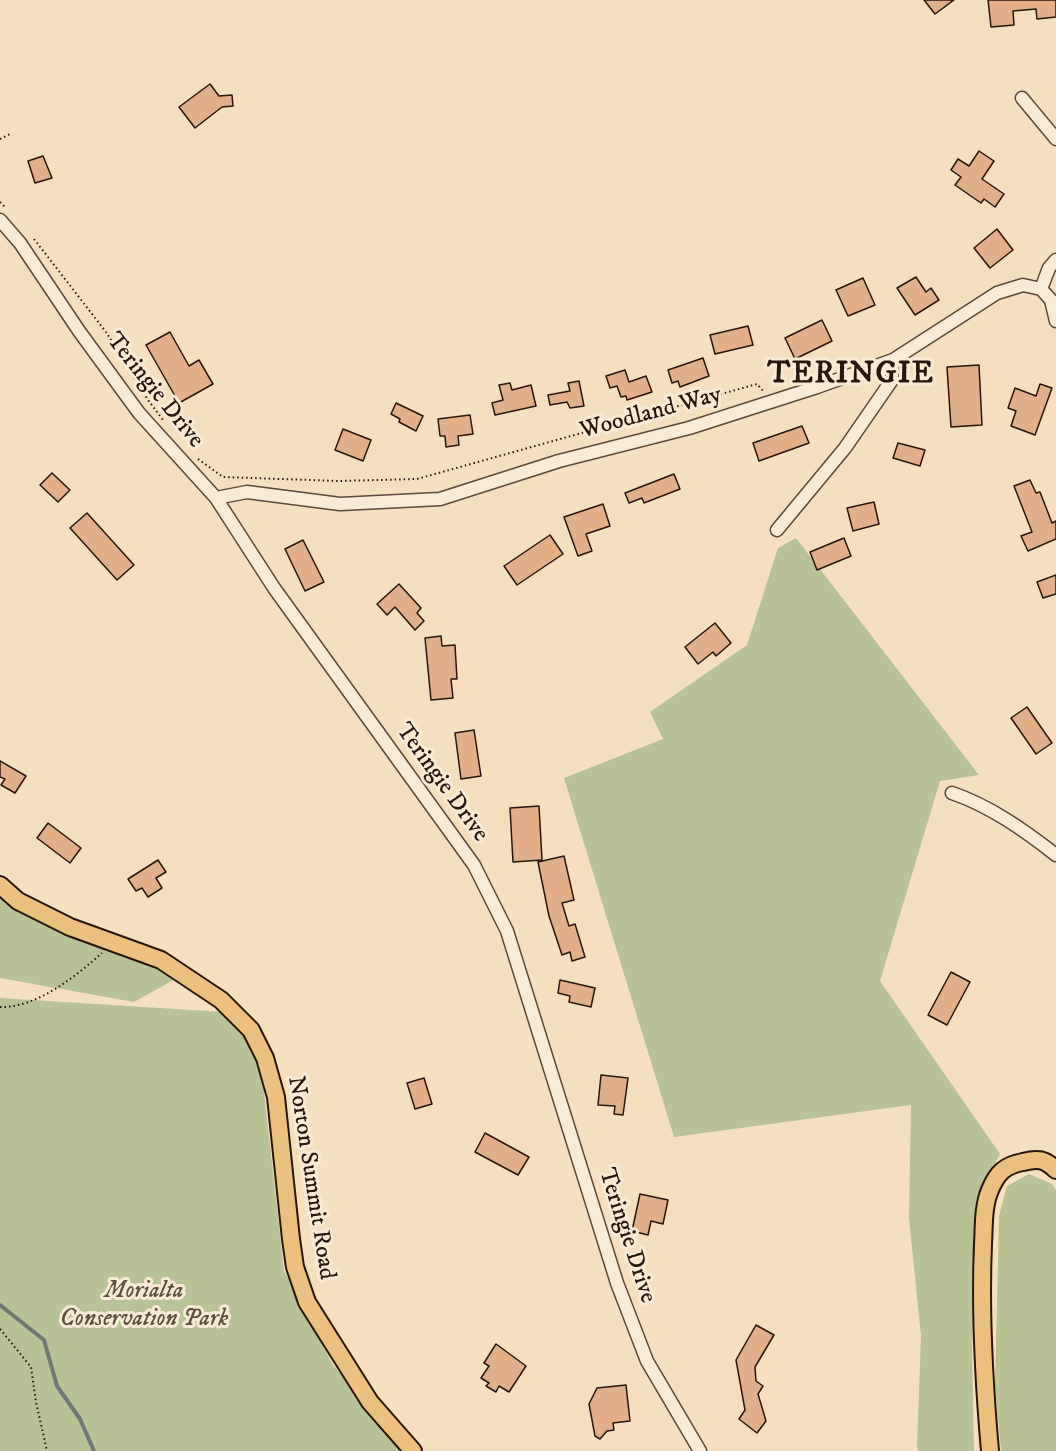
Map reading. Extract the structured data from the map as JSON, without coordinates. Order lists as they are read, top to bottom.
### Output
{
  "streets": {
    "main road": ["Norton Summit Road"],
    "street": ["Teringie Drive", "Woodland Way"]
  },
  "crossings": [
    ["Teringie Drive", "Woodland Way"]
  ],
  "districts": ["TERINGIE"],
  "parks": ["Morialta Conservation Park"]
}
